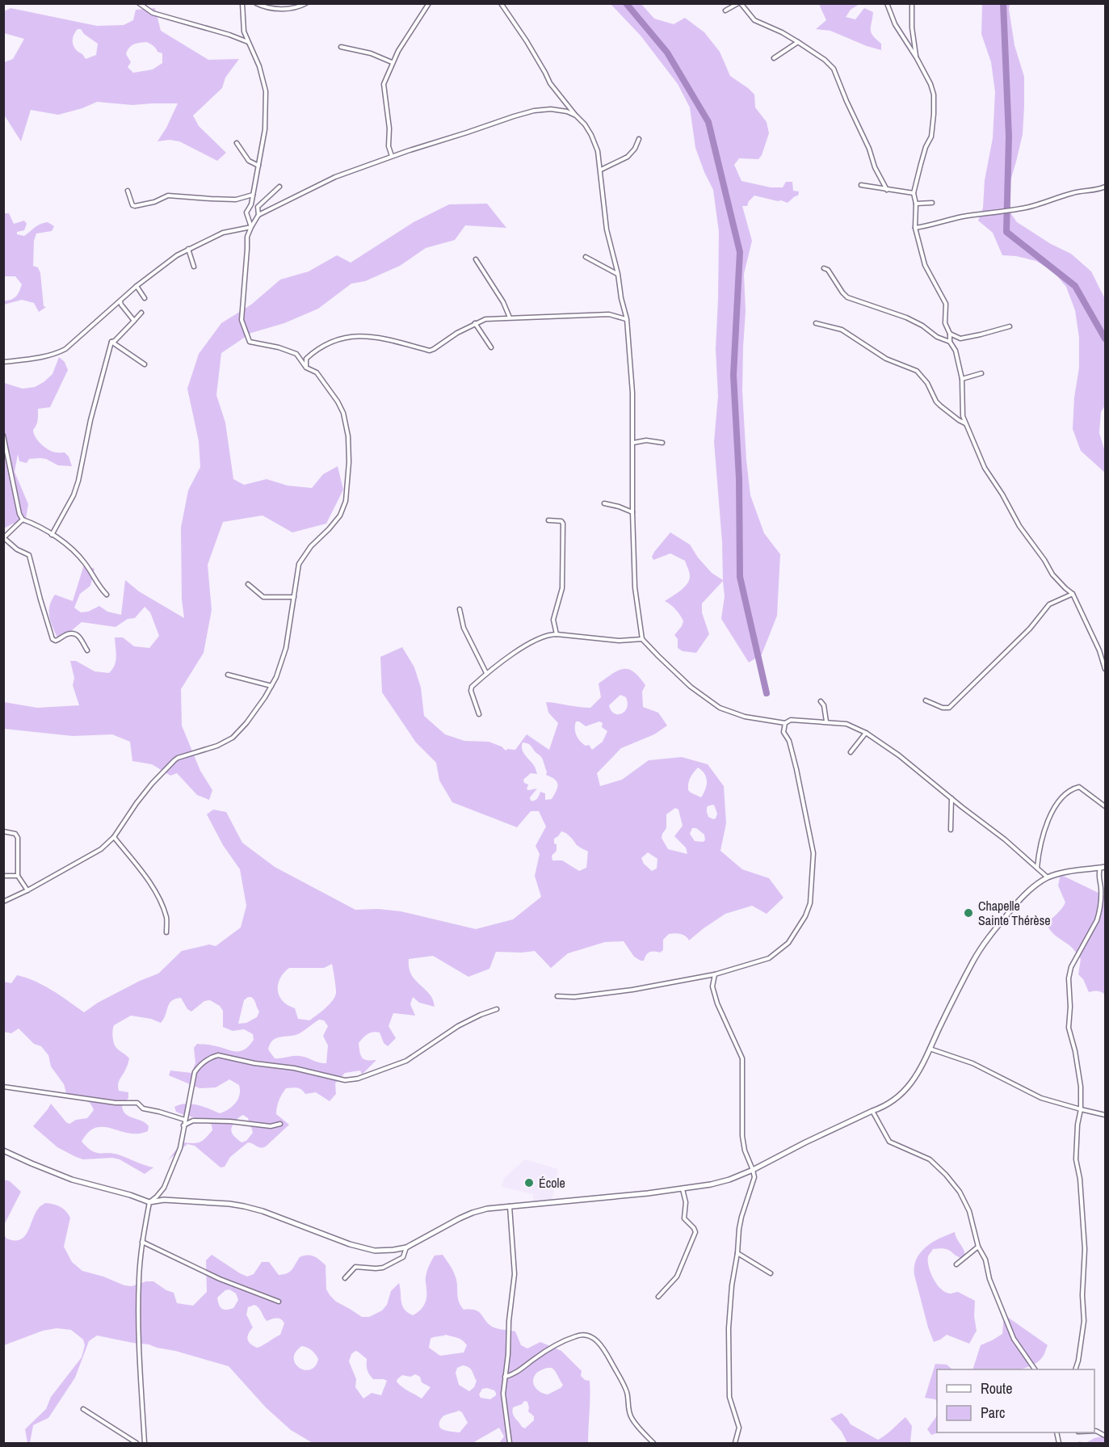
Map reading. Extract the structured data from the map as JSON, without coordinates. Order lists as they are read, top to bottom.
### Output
{
  "places": ["Chapelle Sainte Thérèse", "École"],
  "legend": ["Route", "Parc"]
}
